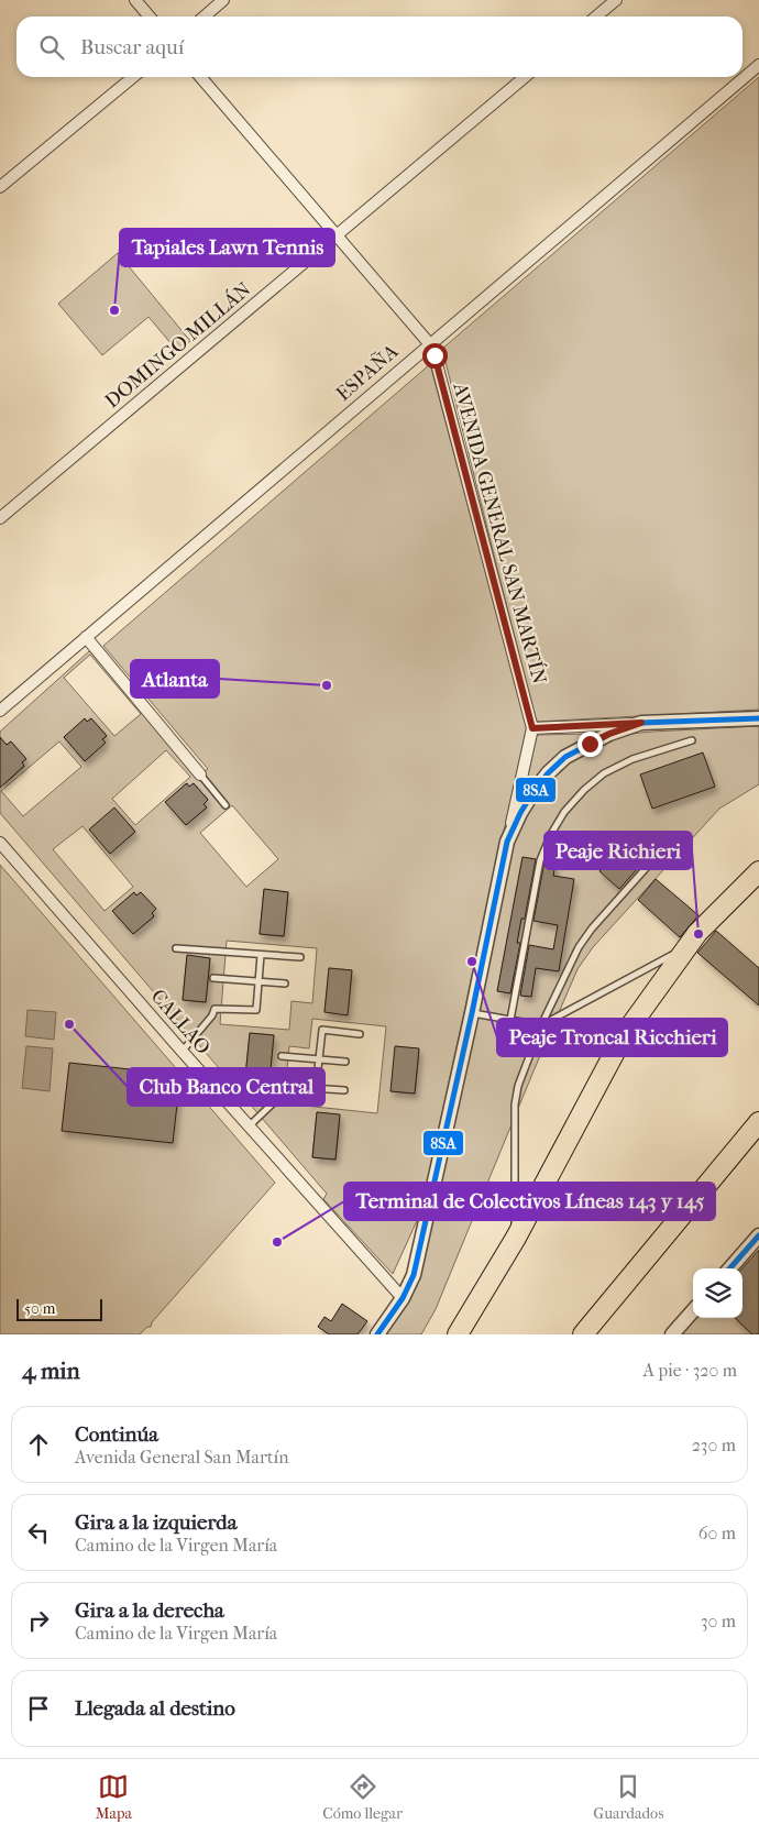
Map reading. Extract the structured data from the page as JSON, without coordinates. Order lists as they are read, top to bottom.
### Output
{
  "streets": {
    "street": [
      "DOMINGO MILLÁN",
      "ESPAÑA",
      "AVENIDA GENERAL SAN MARTÍN",
      "CALLAO"
    ]
  },
  "crossings": [
    ["DOMINGO MILLÁN", "AVENIDA GENERAL SAN MARTÍN"],
    ["ESPAÑA", "AVENIDA GENERAL SAN MARTÍN"]
  ],
  "places": [
    "Tapiales Lawn Tennis",
    "Atlanta",
    "Peaje Richieri",
    "Peaje Troncal Ricchieri",
    "Club Banco Central",
    "Terminal de Colectivos Líneas 143 y 145"
  ],
  "lines": ["transit line 8SA"],
  "scale_bar": "50 m",
  "page": {
    "search": "Buscar aquí",
    "scale": "50 m",
    "heading": ["4 min", "A pie · 320 m"],
    "list": [
      ["Continúa", "Avenida General San Martín", "230 m"],
      ["Gira a la izquierda", "Camino de la Virgen María", "60 m"],
      ["Gira a la derecha", "Camino de la Virgen María", "30 m"],
      "Llegada al destino"
    ],
    "nav": ["Mapa", "Cómo llegar", "Guardados"]
  }
}
